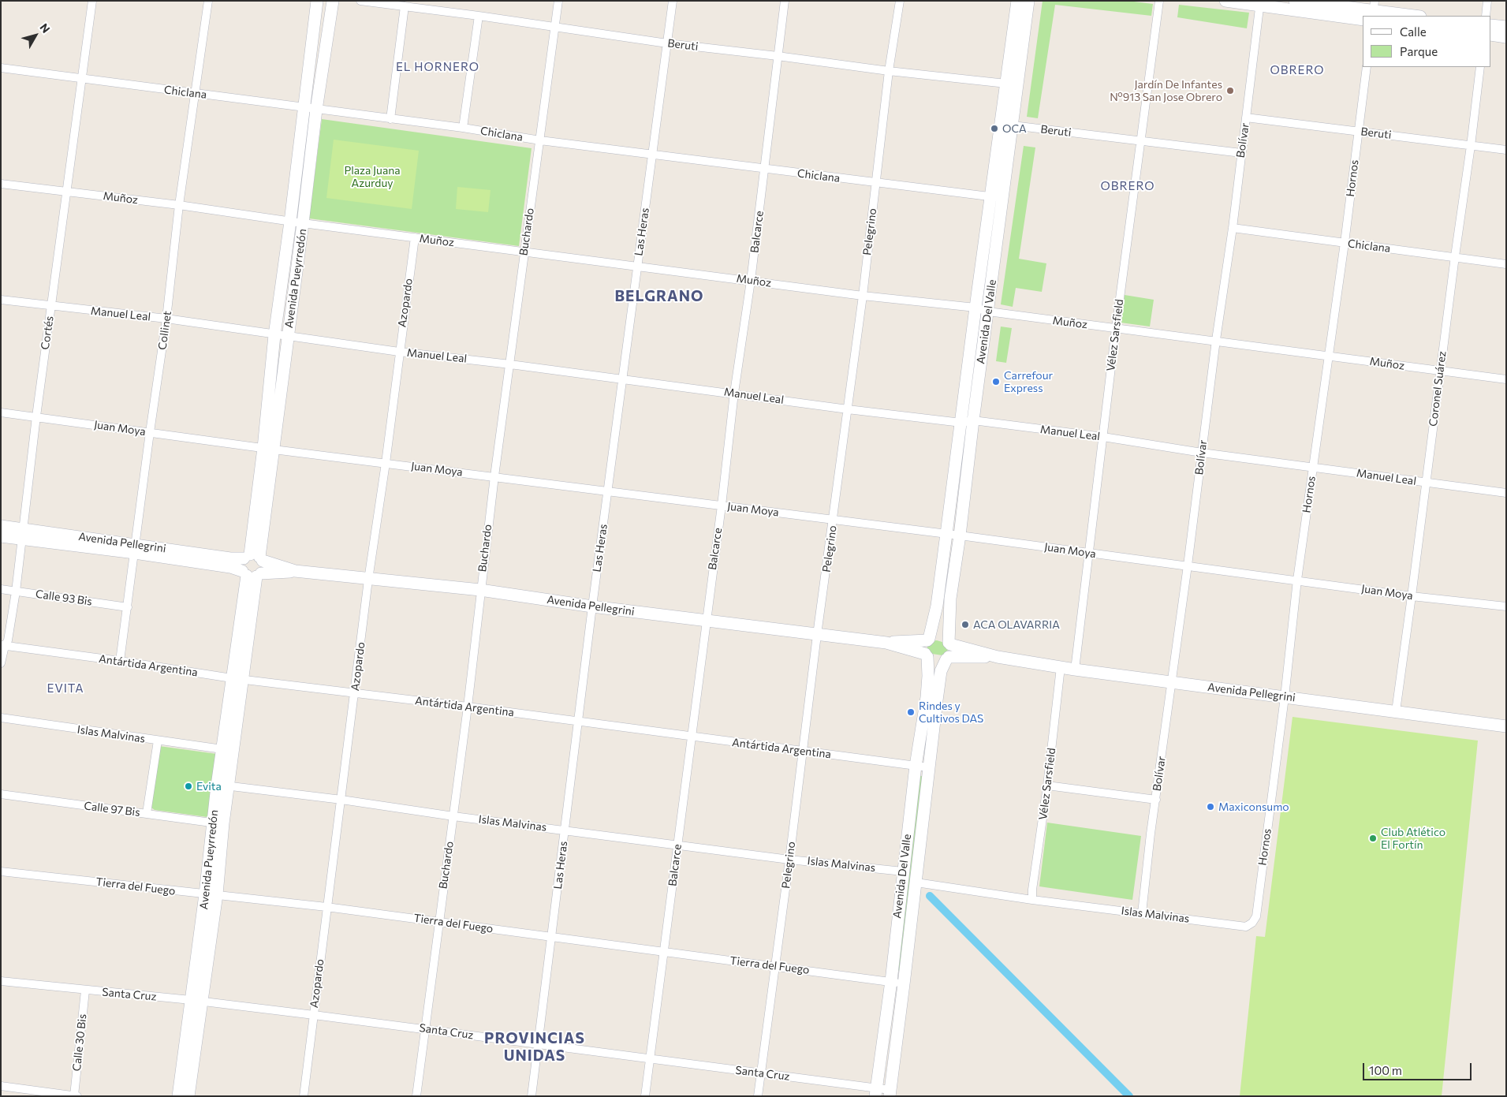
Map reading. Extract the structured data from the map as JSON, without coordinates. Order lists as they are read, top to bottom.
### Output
{
  "streets": {
    "main road": ["Avenida Pueyrredón", "Avenida Del Valle", "Avenida Pellegrini"],
    "street": [
      "Beruti",
      "Chiclana",
      "Bolívar",
      "Hornos",
      "Muñoz",
      "Buchardo",
      "Las Heras",
      "Balcarce",
      "Pelegrino",
      "Azopardo",
      "Manuel Leal",
      "Collinet",
      "Cortés",
      "Vélez Sarsfield",
      "Coronel Suárez",
      "Juan Moya",
      "Calle 93 Bis",
      "Antártida Argentina",
      "Islas Malvinas",
      "Calle 97 Bis",
      "Tierra del Fuego",
      "Santa Cruz",
      "Calle 30 Bis"
    ]
  },
  "crossings": [
    ["Beruti", "Bolívar"],
    ["Beruti", "Hornos"],
    ["Beruti", "Buchardo"],
    ["Beruti", "Las Heras"],
    ["Beruti", "Balcarce"],
    ["Beruti", "Pelegrino"],
    ["Beruti", "Avenida Del Valle"],
    ["Beruti", "Vélez Sarsfield"],
    ["Beruti", "Coronel Suárez"],
    ["Chiclana", "Bolívar"],
    ["Chiclana", "Hornos"],
    ["Chiclana", "Buchardo"],
    ["Chiclana", "Las Heras"],
    ["Chiclana", "Balcarce"],
    ["Chiclana", "Pelegrino"],
    ["Chiclana", "Avenida Pueyrredón"],
    ["Chiclana", "Avenida Del Valle"],
    ["Chiclana", "Collinet"],
    ["Chiclana", "Cortés"],
    ["Chiclana", "Coronel Suárez"],
    ["Bolívar", "Muñoz"],
    ["Bolívar", "Manuel Leal"],
    ["Bolívar", "Juan Moya"],
    ["Bolívar", "Avenida Pellegrini"],
    ["Bolívar", "Islas Malvinas"],
    ["Hornos", "Muñoz"],
    ["Hornos", "Manuel Leal"],
    ["Hornos", "Juan Moya"],
    ["Hornos", "Avenida Pellegrini"],
    ["Hornos", "Islas Malvinas"],
    ["Muñoz", "Buchardo"],
    ["Muñoz", "Las Heras"],
    ["Muñoz", "Balcarce"],
    ["Muñoz", "Pelegrino"],
    ["Muñoz", "Avenida Pueyrredón"],
    ["Muñoz", "Azopardo"],
    ["Muñoz", "Avenida Del Valle"],
    ["Muñoz", "Collinet"],
    ["Muñoz", "Cortés"],
    ["Muñoz", "Vélez Sarsfield"],
    ["Muñoz", "Coronel Suárez"],
    ["Buchardo", "Manuel Leal"],
    ["Buchardo", "Juan Moya"],
    ["Buchardo", "Avenida Pellegrini"],
    ["Buchardo", "Antártida Argentina"],
    ["Buchardo", "Islas Malvinas"],
    ["Buchardo", "Tierra del Fuego"],
    ["Buchardo", "Santa Cruz"],
    ["Las Heras", "Manuel Leal"],
    ["Las Heras", "Juan Moya"],
    ["Las Heras", "Avenida Pellegrini"],
    ["Las Heras", "Antártida Argentina"],
    ["Las Heras", "Islas Malvinas"],
    ["Las Heras", "Tierra del Fuego"],
    ["Las Heras", "Santa Cruz"],
    ["Balcarce", "Manuel Leal"],
    ["Balcarce", "Juan Moya"],
    ["Balcarce", "Avenida Pellegrini"],
    ["Balcarce", "Antártida Argentina"],
    ["Balcarce", "Islas Malvinas"],
    ["Balcarce", "Tierra del Fuego"],
    ["Balcarce", "Santa Cruz"],
    ["Pelegrino", "Manuel Leal"],
    ["Pelegrino", "Juan Moya"],
    ["Pelegrino", "Avenida Pellegrini"],
    ["Pelegrino", "Antártida Argentina"],
    ["Pelegrino", "Islas Malvinas"],
    ["Pelegrino", "Tierra del Fuego"],
    ["Pelegrino", "Santa Cruz"],
    ["Avenida Pueyrredón", "Manuel Leal"],
    ["Avenida Pueyrredón", "Juan Moya"],
    ["Avenida Pueyrredón", "Avenida Pellegrini"],
    ["Avenida Pueyrredón", "Antártida Argentina"],
    ["Avenida Pueyrredón", "Islas Malvinas"],
    ["Avenida Pueyrredón", "Calle 97 Bis"],
    ["Avenida Pueyrredón", "Tierra del Fuego"],
    ["Avenida Pueyrredón", "Santa Cruz"],
    ["Azopardo", "Manuel Leal"],
    ["Azopardo", "Juan Moya"],
    ["Azopardo", "Avenida Pellegrini"],
    ["Azopardo", "Antártida Argentina"],
    ["Azopardo", "Islas Malvinas"],
    ["Azopardo", "Tierra del Fuego"],
    ["Azopardo", "Santa Cruz"],
    ["Manuel Leal", "Avenida Del Valle"],
    ["Manuel Leal", "Collinet"],
    ["Manuel Leal", "Cortés"],
    ["Manuel Leal", "Vélez Sarsfield"],
    ["Manuel Leal", "Coronel Suárez"],
    ["Avenida Del Valle", "Juan Moya"],
    ["Avenida Del Valle", "Avenida Pellegrini"],
    ["Avenida Del Valle", "Antártida Argentina"],
    ["Avenida Del Valle", "Islas Malvinas"],
    ["Avenida Del Valle", "Tierra del Fuego"],
    ["Avenida Del Valle", "Santa Cruz"],
    ["Collinet", "Juan Moya"],
    ["Collinet", "Avenida Pellegrini"],
    ["Collinet", "Calle 93 Bis"],
    ["Collinet", "Antártida Argentina"],
    ["Cortés", "Juan Moya"],
    ["Cortés", "Avenida Pellegrini"],
    ["Cortés", "Calle 93 Bis"],
    ["Cortés", "Antártida Argentina"],
    ["Vélez Sarsfield", "Juan Moya"],
    ["Vélez Sarsfield", "Avenida Pellegrini"],
    ["Vélez Sarsfield", "Islas Malvinas"],
    ["Coronel Suárez", "Juan Moya"],
    ["Coronel Suárez", "Avenida Pellegrini"],
    ["Santa Cruz", "Calle 30 Bis"]
  ],
  "districts": [
    "EL HORNERO",
    "OBRERO",
    "OBRERO",
    "BELGRANO",
    "EVITA",
    "PROVINCIAS UNIDAS"
  ],
  "parks": ["Plaza Juana Azurduy"],
  "places": [
    "Jardín De Infantes Nº913 San Jose Obrero",
    "OCA",
    "Carrefour Express",
    "ACA OLAVARRIA",
    "Rindes y Cultivos DAS",
    "Evita",
    "Maxiconsumo",
    "Club Atlético El Fortín"
  ],
  "legend": ["Calle", "Parque"],
  "scale_bar": "100 m",
  "north": "top right"
}
